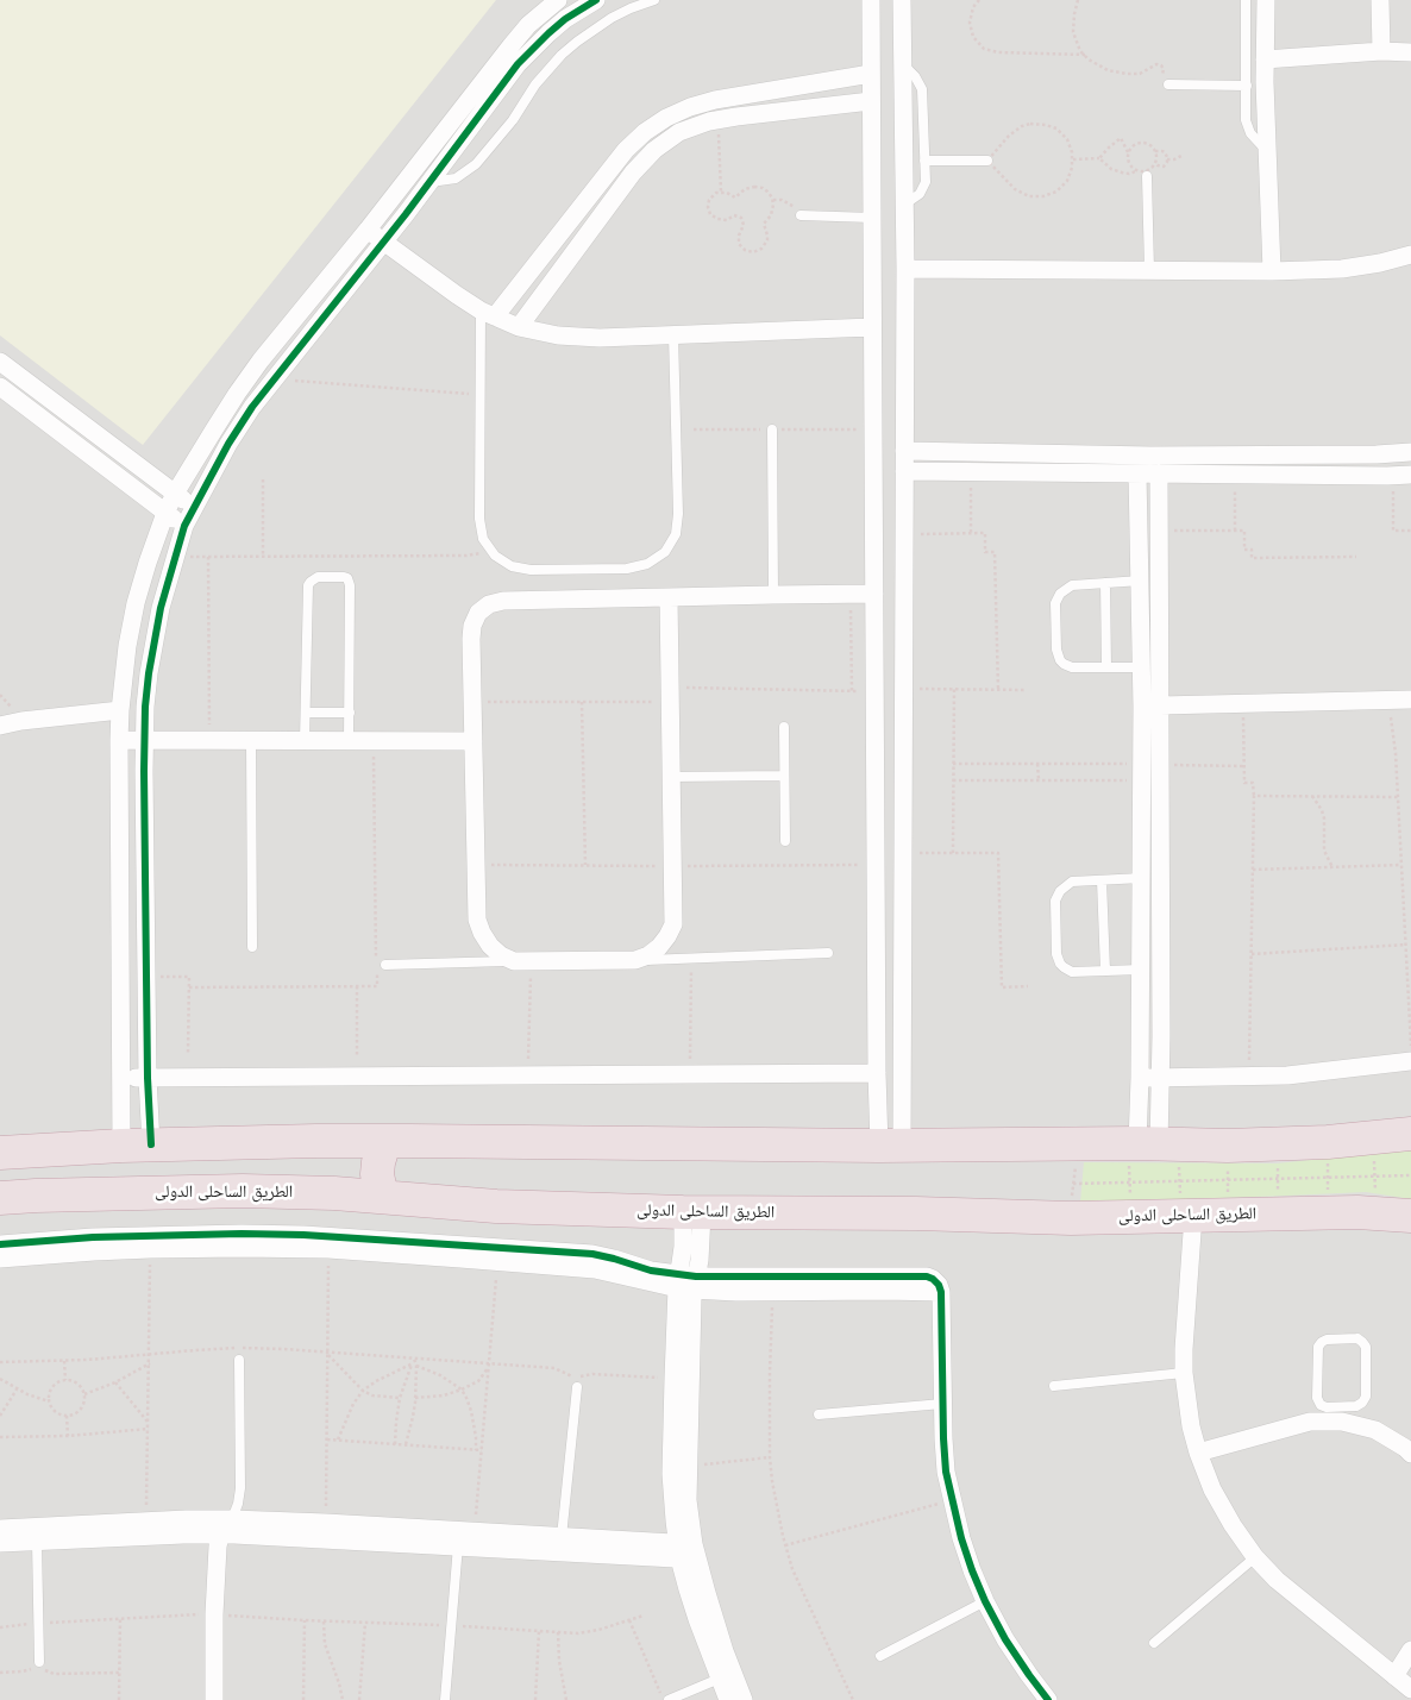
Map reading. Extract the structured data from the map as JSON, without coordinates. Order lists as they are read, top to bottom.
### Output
{
  "streets": {
    "highway": ["الطريق الساحلى الدولى"]
  }
}
